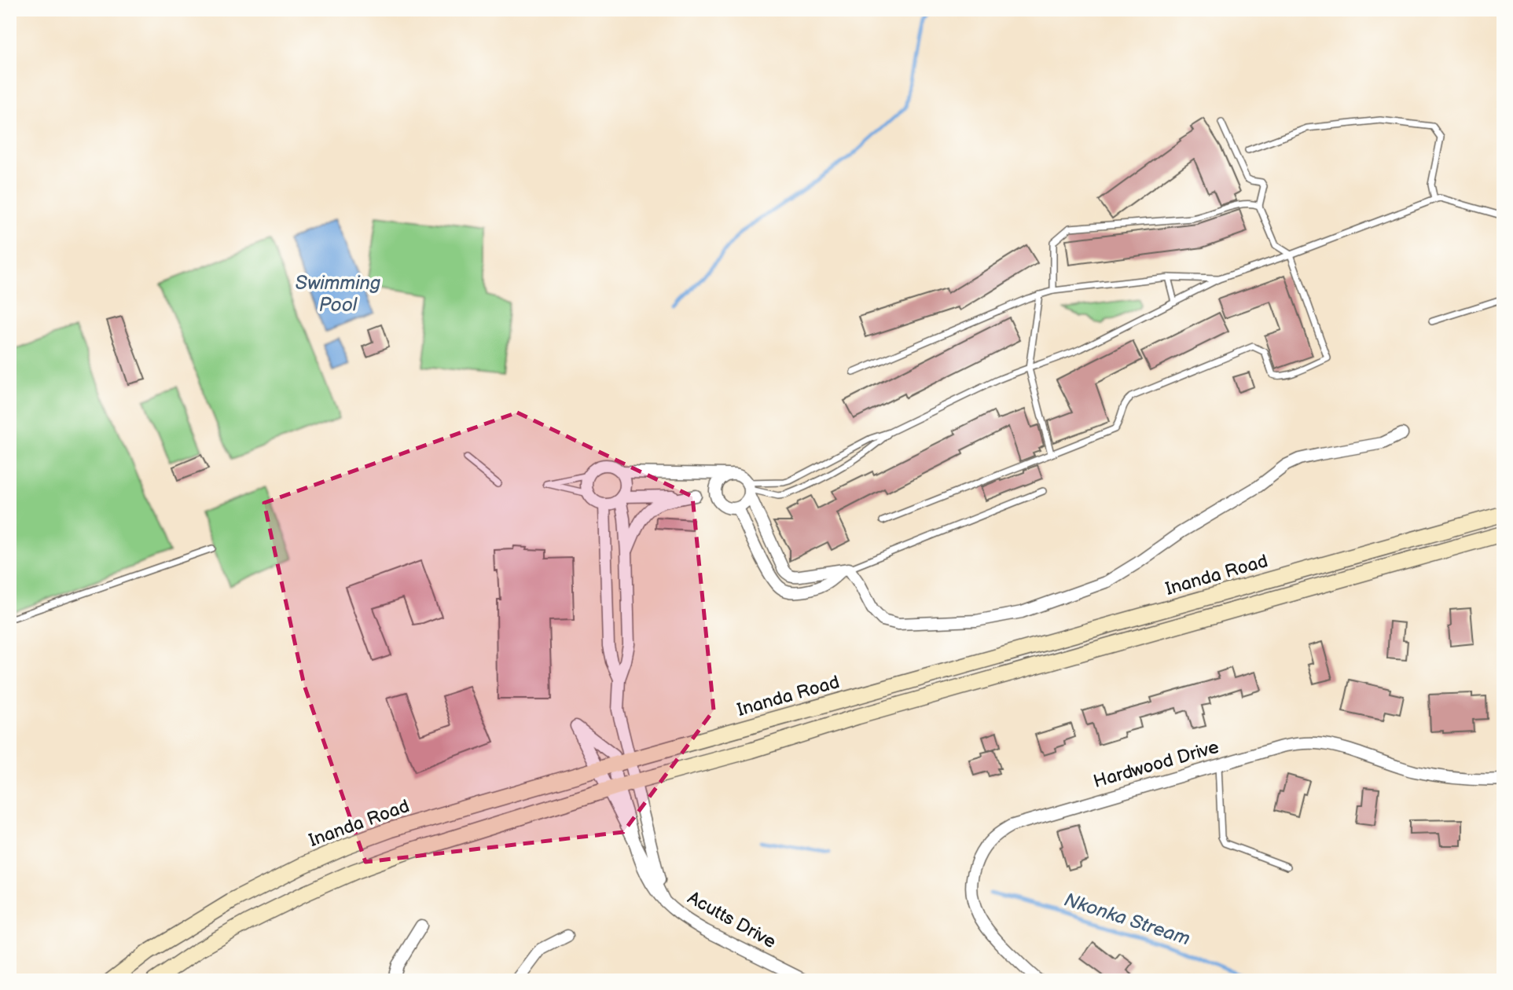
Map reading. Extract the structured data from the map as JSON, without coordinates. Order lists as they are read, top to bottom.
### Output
{
  "streets": {
    "main road": ["Inanda Road"],
    "street": ["Hardwood Drive", "Acutts Drive"]
  },
  "crossings": [
    ["Inanda Road", "Acutts Drive"]
  ],
  "water": ["Swimming Pool", "Nkonka Stream"]
}
